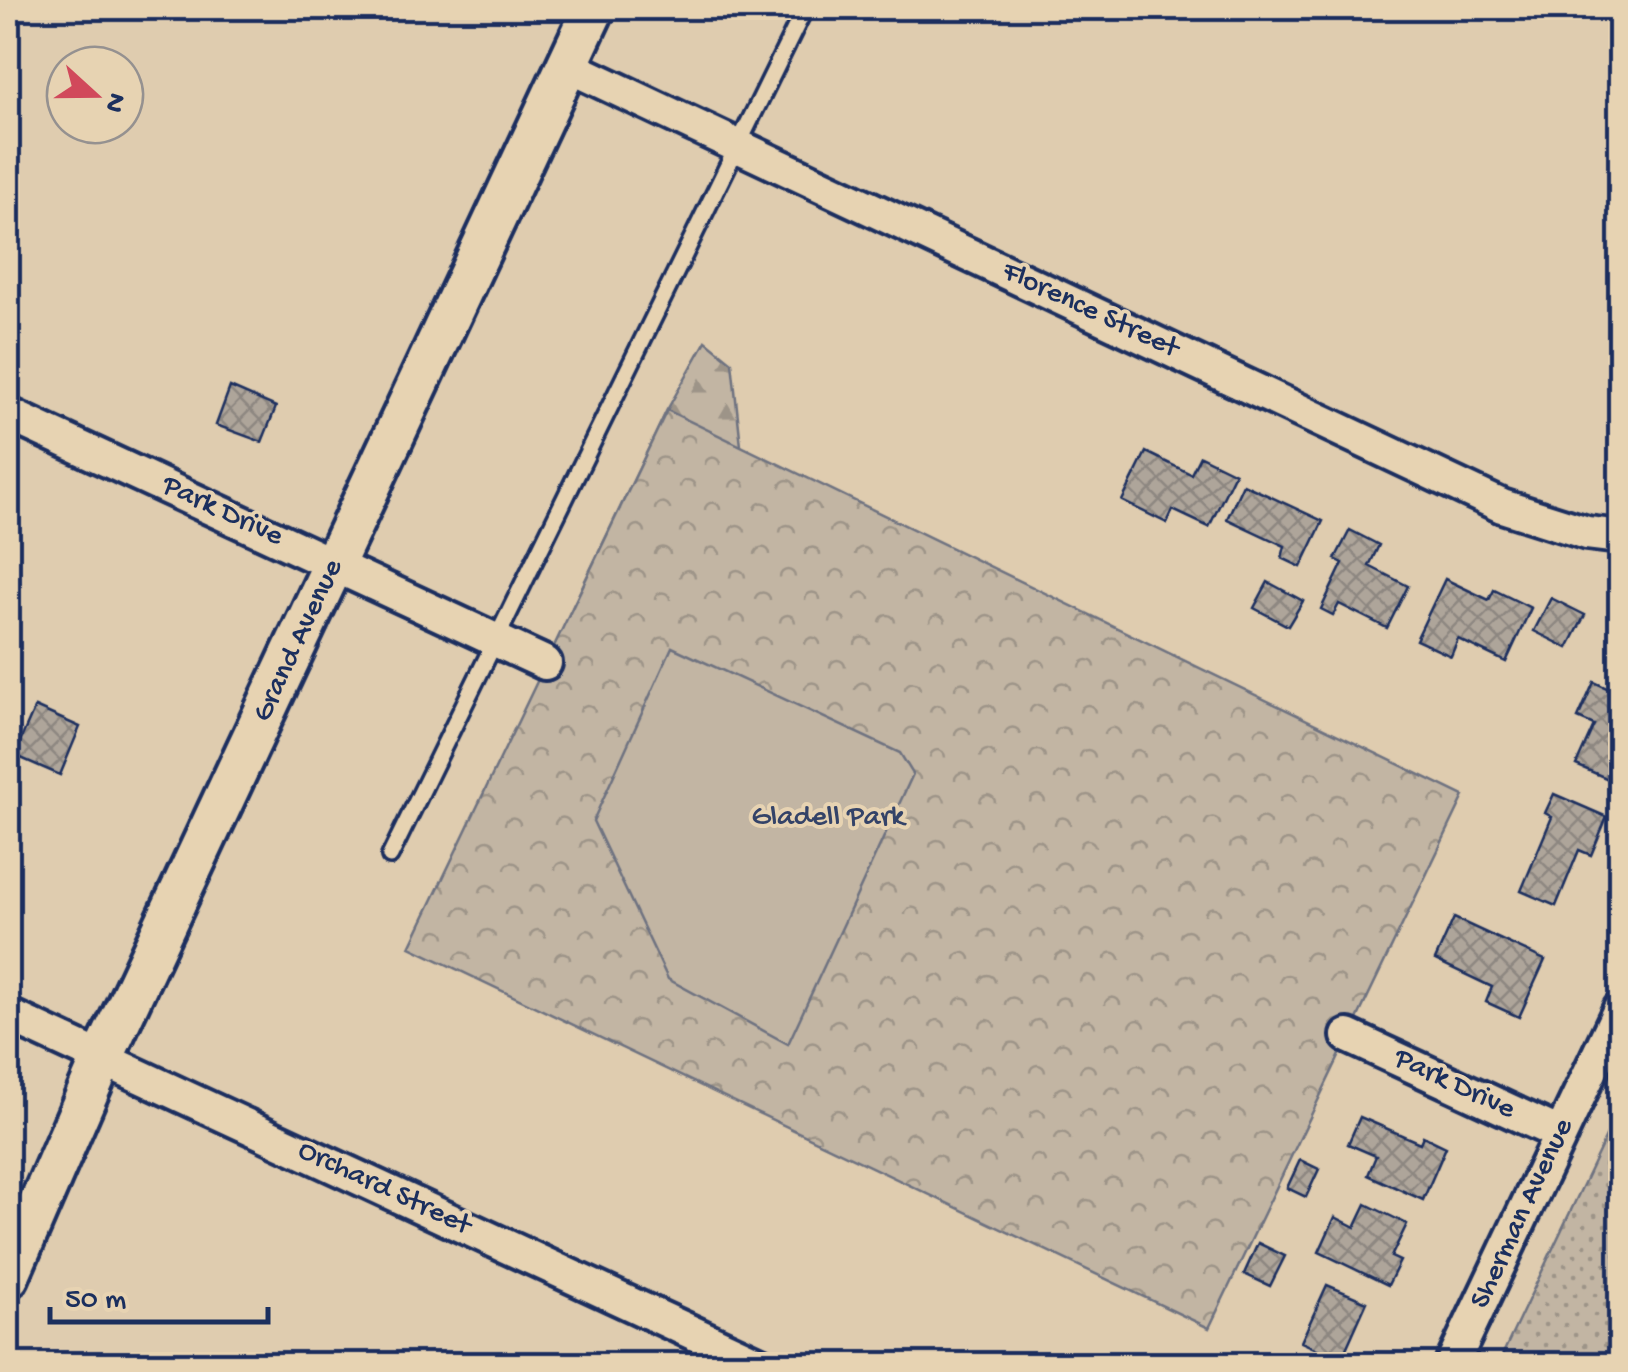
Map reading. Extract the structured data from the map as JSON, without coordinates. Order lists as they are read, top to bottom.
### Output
{
  "streets": {
    "street": [
      "Florence Street",
      "Park Drive",
      "Grand Avenue",
      "Orchard Street",
      "Sherman Avenue"
    ]
  },
  "crossings": [
    ["Florence Street", "Grand Avenue"],
    ["Park Drive", "Grand Avenue"],
    ["Park Drive", "Sherman Avenue"],
    ["Grand Avenue", "Orchard Street"]
  ],
  "parks": ["Gladell Park"],
  "scale_bar": "50 m",
  "north": "right"
}
